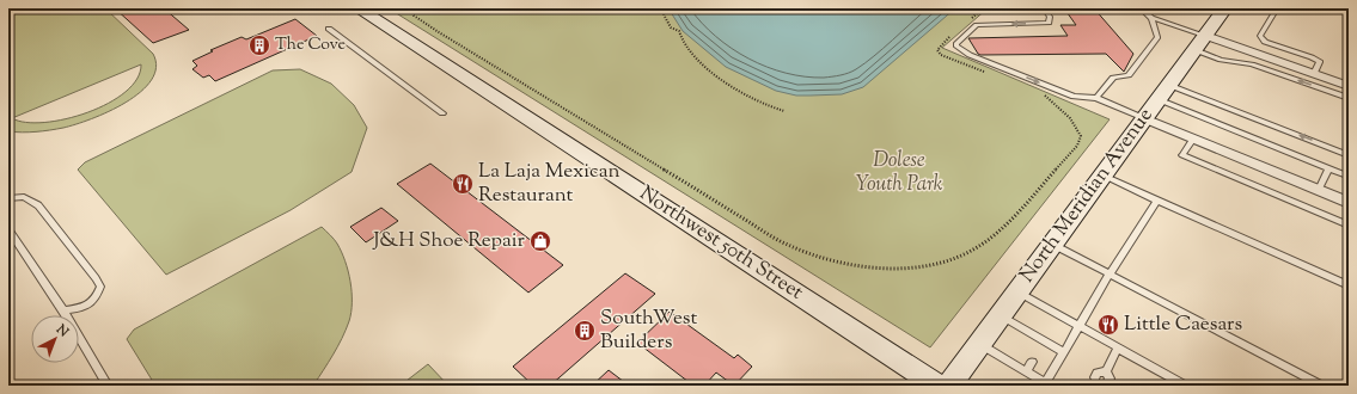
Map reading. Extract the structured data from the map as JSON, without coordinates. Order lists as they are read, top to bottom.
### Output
{
  "streets": {
    "main road": ["North Meridian Avenue", "Northwest 50th Street"]
  },
  "parks": ["Dolese Youth Park"],
  "places": {
    "building": ["The Cove", "SouthWest Builders"],
    "restaurant": ["La Laja Mexican Restaurant", "Little Caesars"],
    "shop": ["J&H Shoe Repair"]
  },
  "north": "top right"
}
